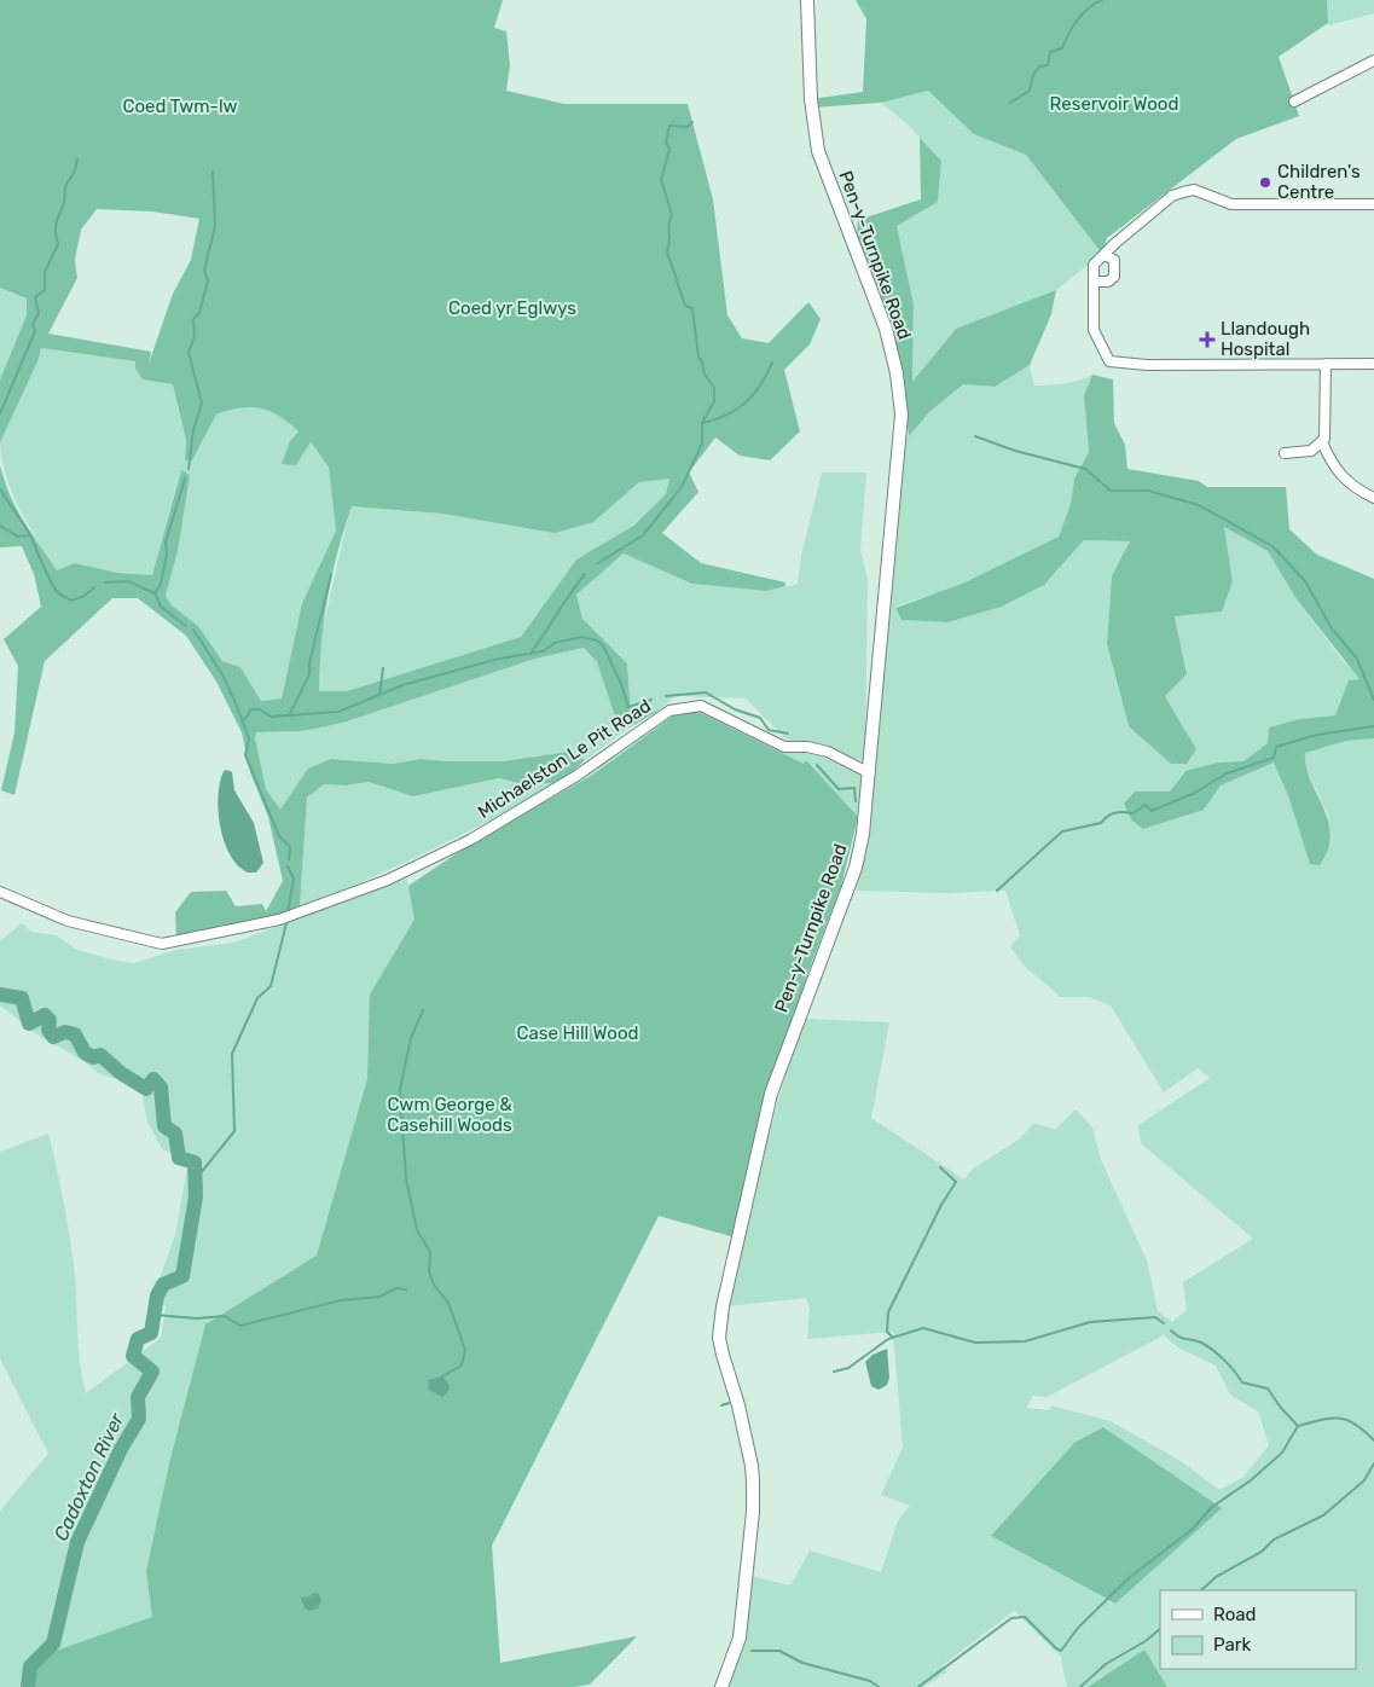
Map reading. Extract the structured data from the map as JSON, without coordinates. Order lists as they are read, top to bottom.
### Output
{
  "streets": {
    "street": ["Pen-y-Turnpike Road", "Michaelston Le Pit Road"]
  },
  "crossings": [
    ["Pen-y-Turnpike Road", "Michaelston Le Pit Road"]
  ],
  "water": ["Cadoxton River"],
  "parks": [
    "Reservoir Wood",
    "Coed Twm-lw",
    "Coed yr Eglwys",
    "Case Hill Wood",
    "Cwm George & Casehill Woods"
  ],
  "places": {
    "other": ["Children's Centre"],
    "health": ["Llandough Hospital"]
  },
  "legend": ["Road", "Park"]
}
